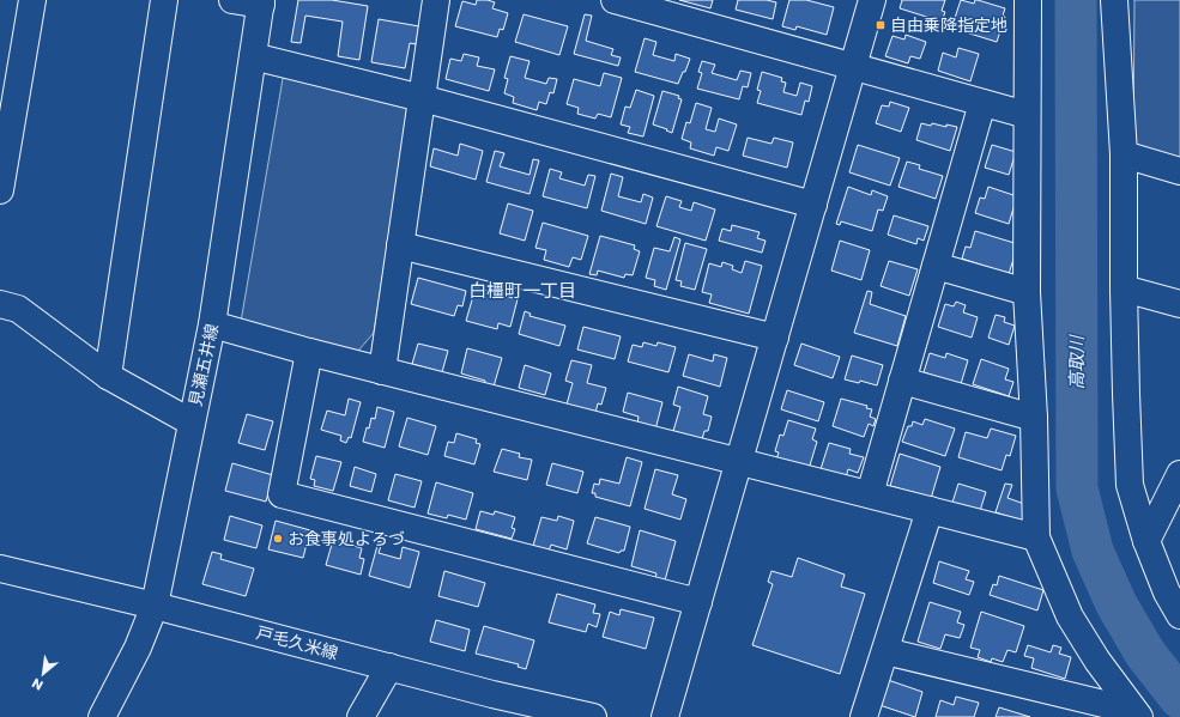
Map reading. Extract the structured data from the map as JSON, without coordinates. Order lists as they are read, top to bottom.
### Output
{
  "streets": {
    "street": ["見瀬五井線", "戸毛久米線"]
  },
  "crossings": [
    ["見瀬五井線", "戸毛久米線"]
  ],
  "districts": ["白橿町一丁目"],
  "water": ["高取川"],
  "places": {
    "transit": ["自由乗降指定地"],
    "other": ["お食事処よろづ"]
  },
  "north": "bottom left"
}
